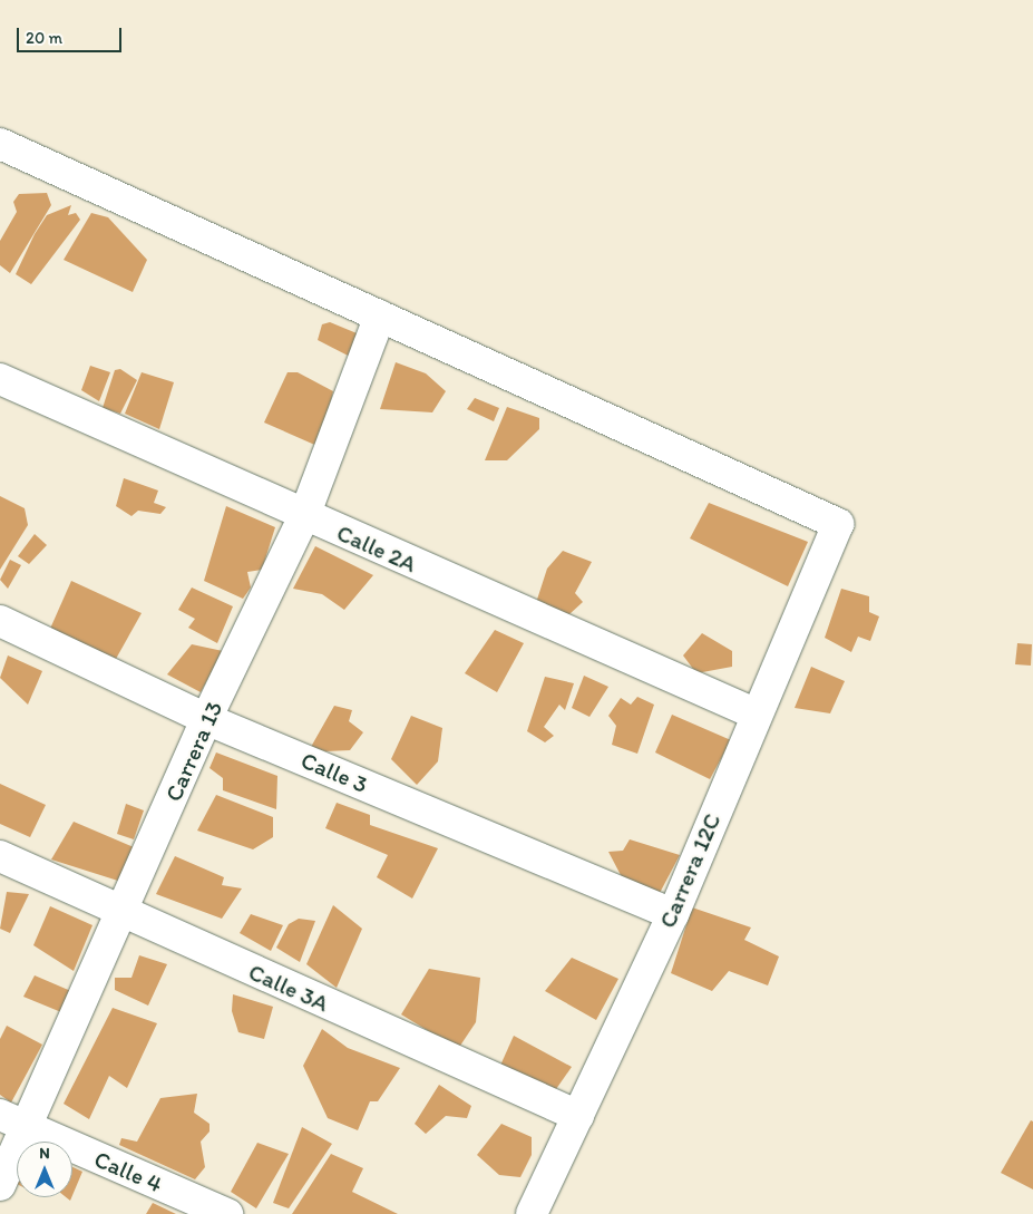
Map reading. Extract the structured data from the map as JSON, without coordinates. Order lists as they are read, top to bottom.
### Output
{
  "streets": {
    "street": [
      "Calle 2A",
      "Carrera 13",
      "Calle 3",
      "Carrera 12C",
      "Calle 3A",
      "Calle 4"
    ]
  },
  "crossings": [
    ["Calle 2A", "Carrera 13"],
    ["Calle 2A", "Carrera 12C"],
    ["Carrera 13", "Calle 3"],
    ["Carrera 13", "Carrera 12C"],
    ["Carrera 13", "Calle 3A"],
    ["Carrera 13", "Calle 4"],
    ["Calle 3", "Carrera 12C"],
    ["Carrera 12C", "Calle 3A"]
  ],
  "scale_bar": "20 m",
  "north": "top"
}
